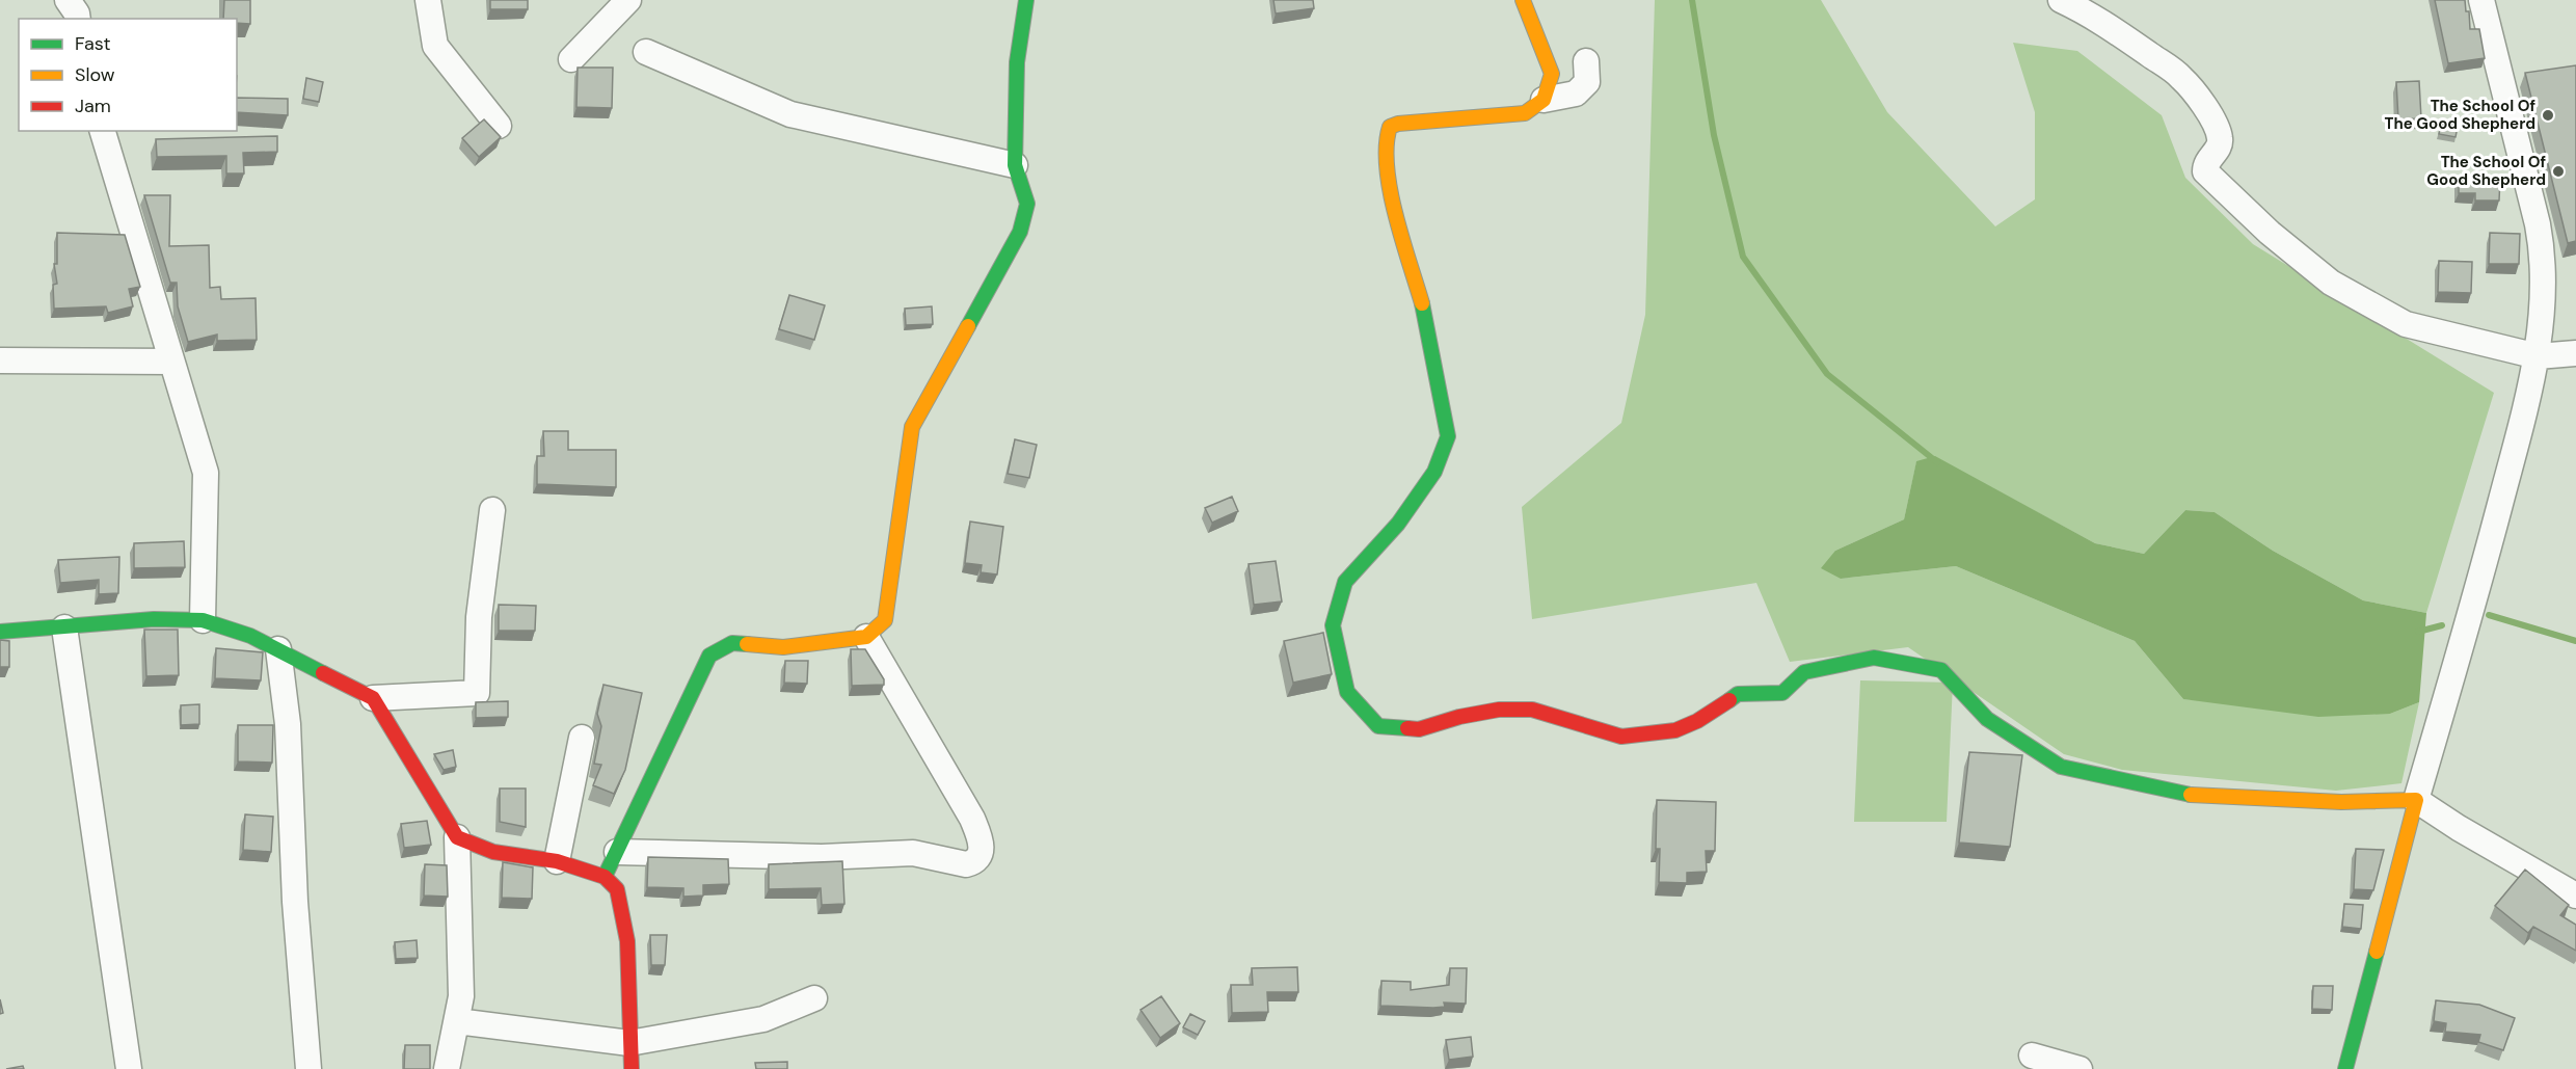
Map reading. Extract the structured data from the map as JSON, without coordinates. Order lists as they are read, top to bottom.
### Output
{
  "places": ["The School Of The Good Shepherd", "The School Of Good Shepherd"],
  "legend": ["Fast", "Slow", "Jam"]
}
